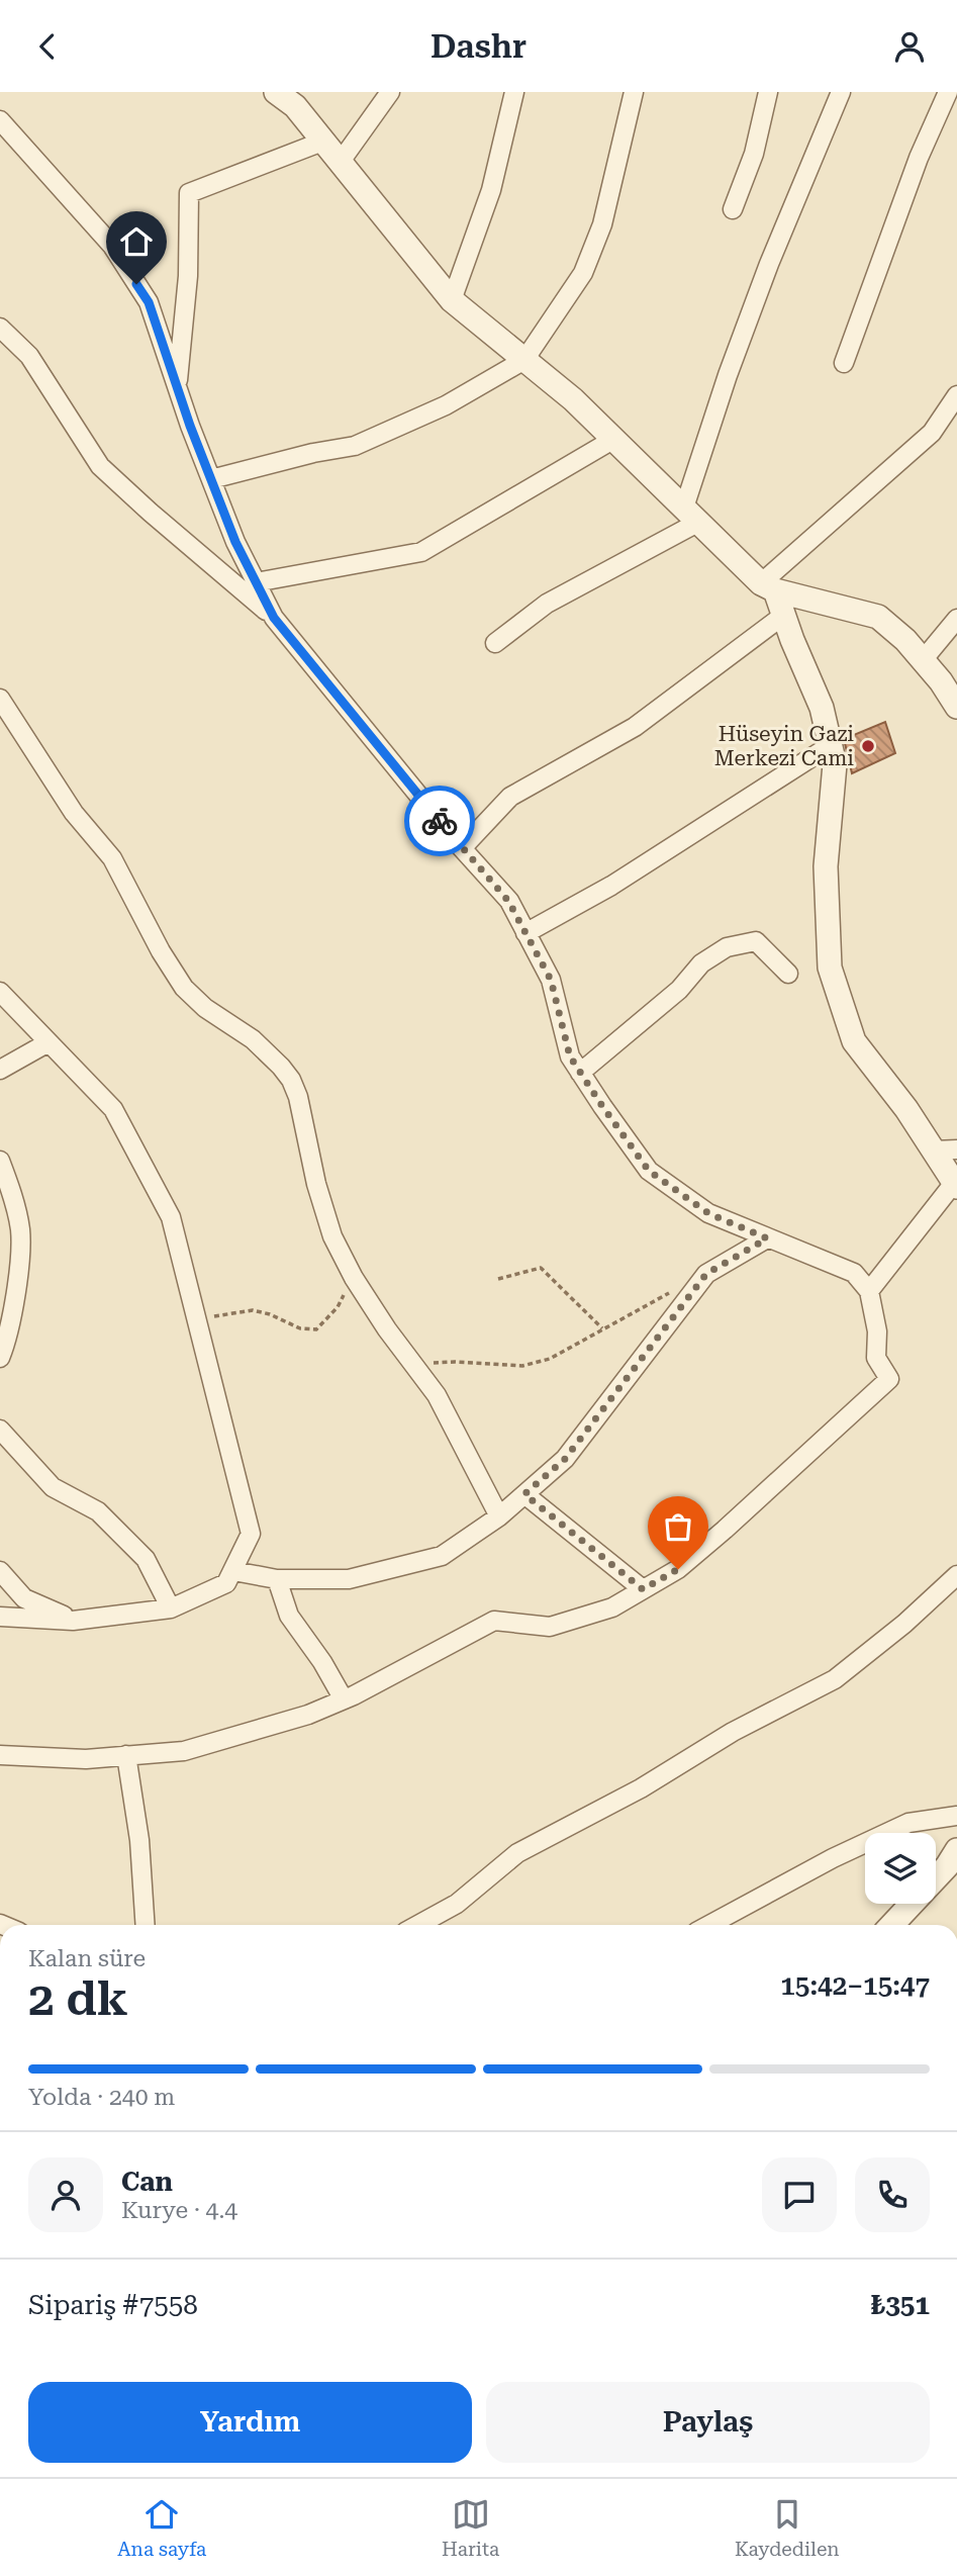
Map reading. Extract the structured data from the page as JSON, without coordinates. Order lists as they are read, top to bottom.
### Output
{
  "places": ["Hüseyin Gazi Merkezi Cami"],
  "page": {
    "header": "Dashr",
    "heading": ["2 dk", "Kalan süre", "15:42–15:47"],
    "panel": [
      "Can",
      "Kurye · 4.4",
      "Sipariş #7558",
      "₺351"
    ],
    "bar": "Yolda · 240 m",
    "buttons": ["Yardım", "Paylaş"],
    "tabs": ["Ana sayfa", "Harita", "Kaydedilen"]
  }
}
